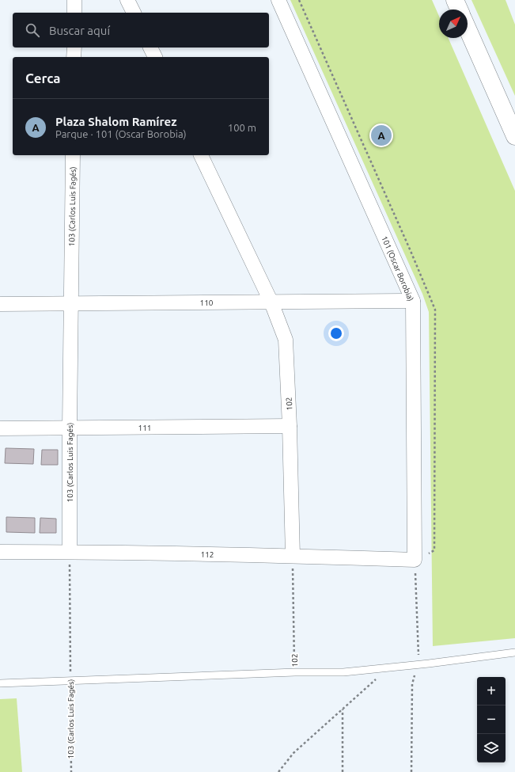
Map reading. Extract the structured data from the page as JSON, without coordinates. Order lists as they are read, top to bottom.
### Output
{
  "streets": {
    "street": [
      "103 (Carlos Luis Fagés)",
      "101 (Oscar Borobia)",
      "110",
      "102",
      "111",
      "112"
    ]
  },
  "crossings": [
    ["103 (Carlos Luis Fagés)", "110"],
    ["103 (Carlos Luis Fagés)", "111"],
    ["103 (Carlos Luis Fagés)", "112"],
    ["101 (Oscar Borobia)", "110"],
    ["101 (Oscar Borobia)", "112"],
    ["110", "102"],
    ["102", "111"],
    ["102", "112"]
  ],
  "north": "top right",
  "page": {
    "search": "Buscar aquí",
    "heading": "Cerca",
    "list": [
      {
        "mark": "A",
        "name": "Plaza Shalom Ramírez",
        "note": "Parque · 101 (Oscar Borobia)",
        "value": "100 m"
      }
    ],
    "pins": "A",
    "map_buttons": ["+", "−"]
  }
}
